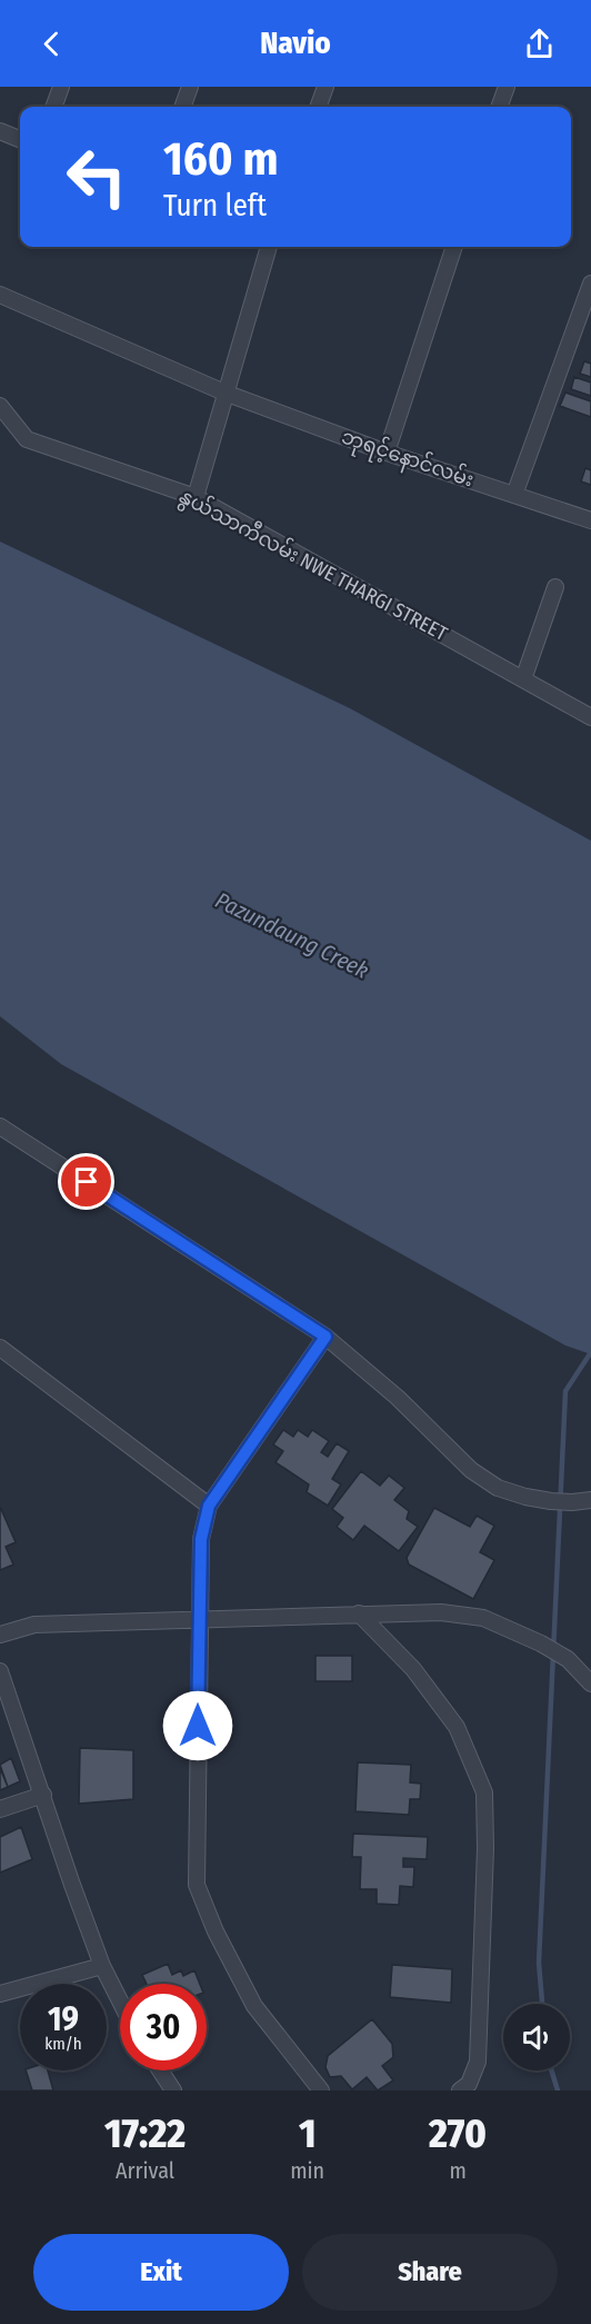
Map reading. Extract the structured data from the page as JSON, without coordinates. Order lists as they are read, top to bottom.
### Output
{
  "streets": {
    "street": ["ဘုရင့်နောင်လမ်း", "နွယ်သာကီလမ်း NWE THARGI STREET"]
  },
  "water": ["Pazundaung Creek"],
  "page": {
    "header": "Navio",
    "turn": ["160 m", "Turn left"],
    "speed": "19 km/h",
    "limit": "30",
    "eta": [
      "17:22",
      "Arrival",
      "1",
      "min",
      "270",
      "m"
    ],
    "buttons": ["Exit", "Share"]
  }
}
